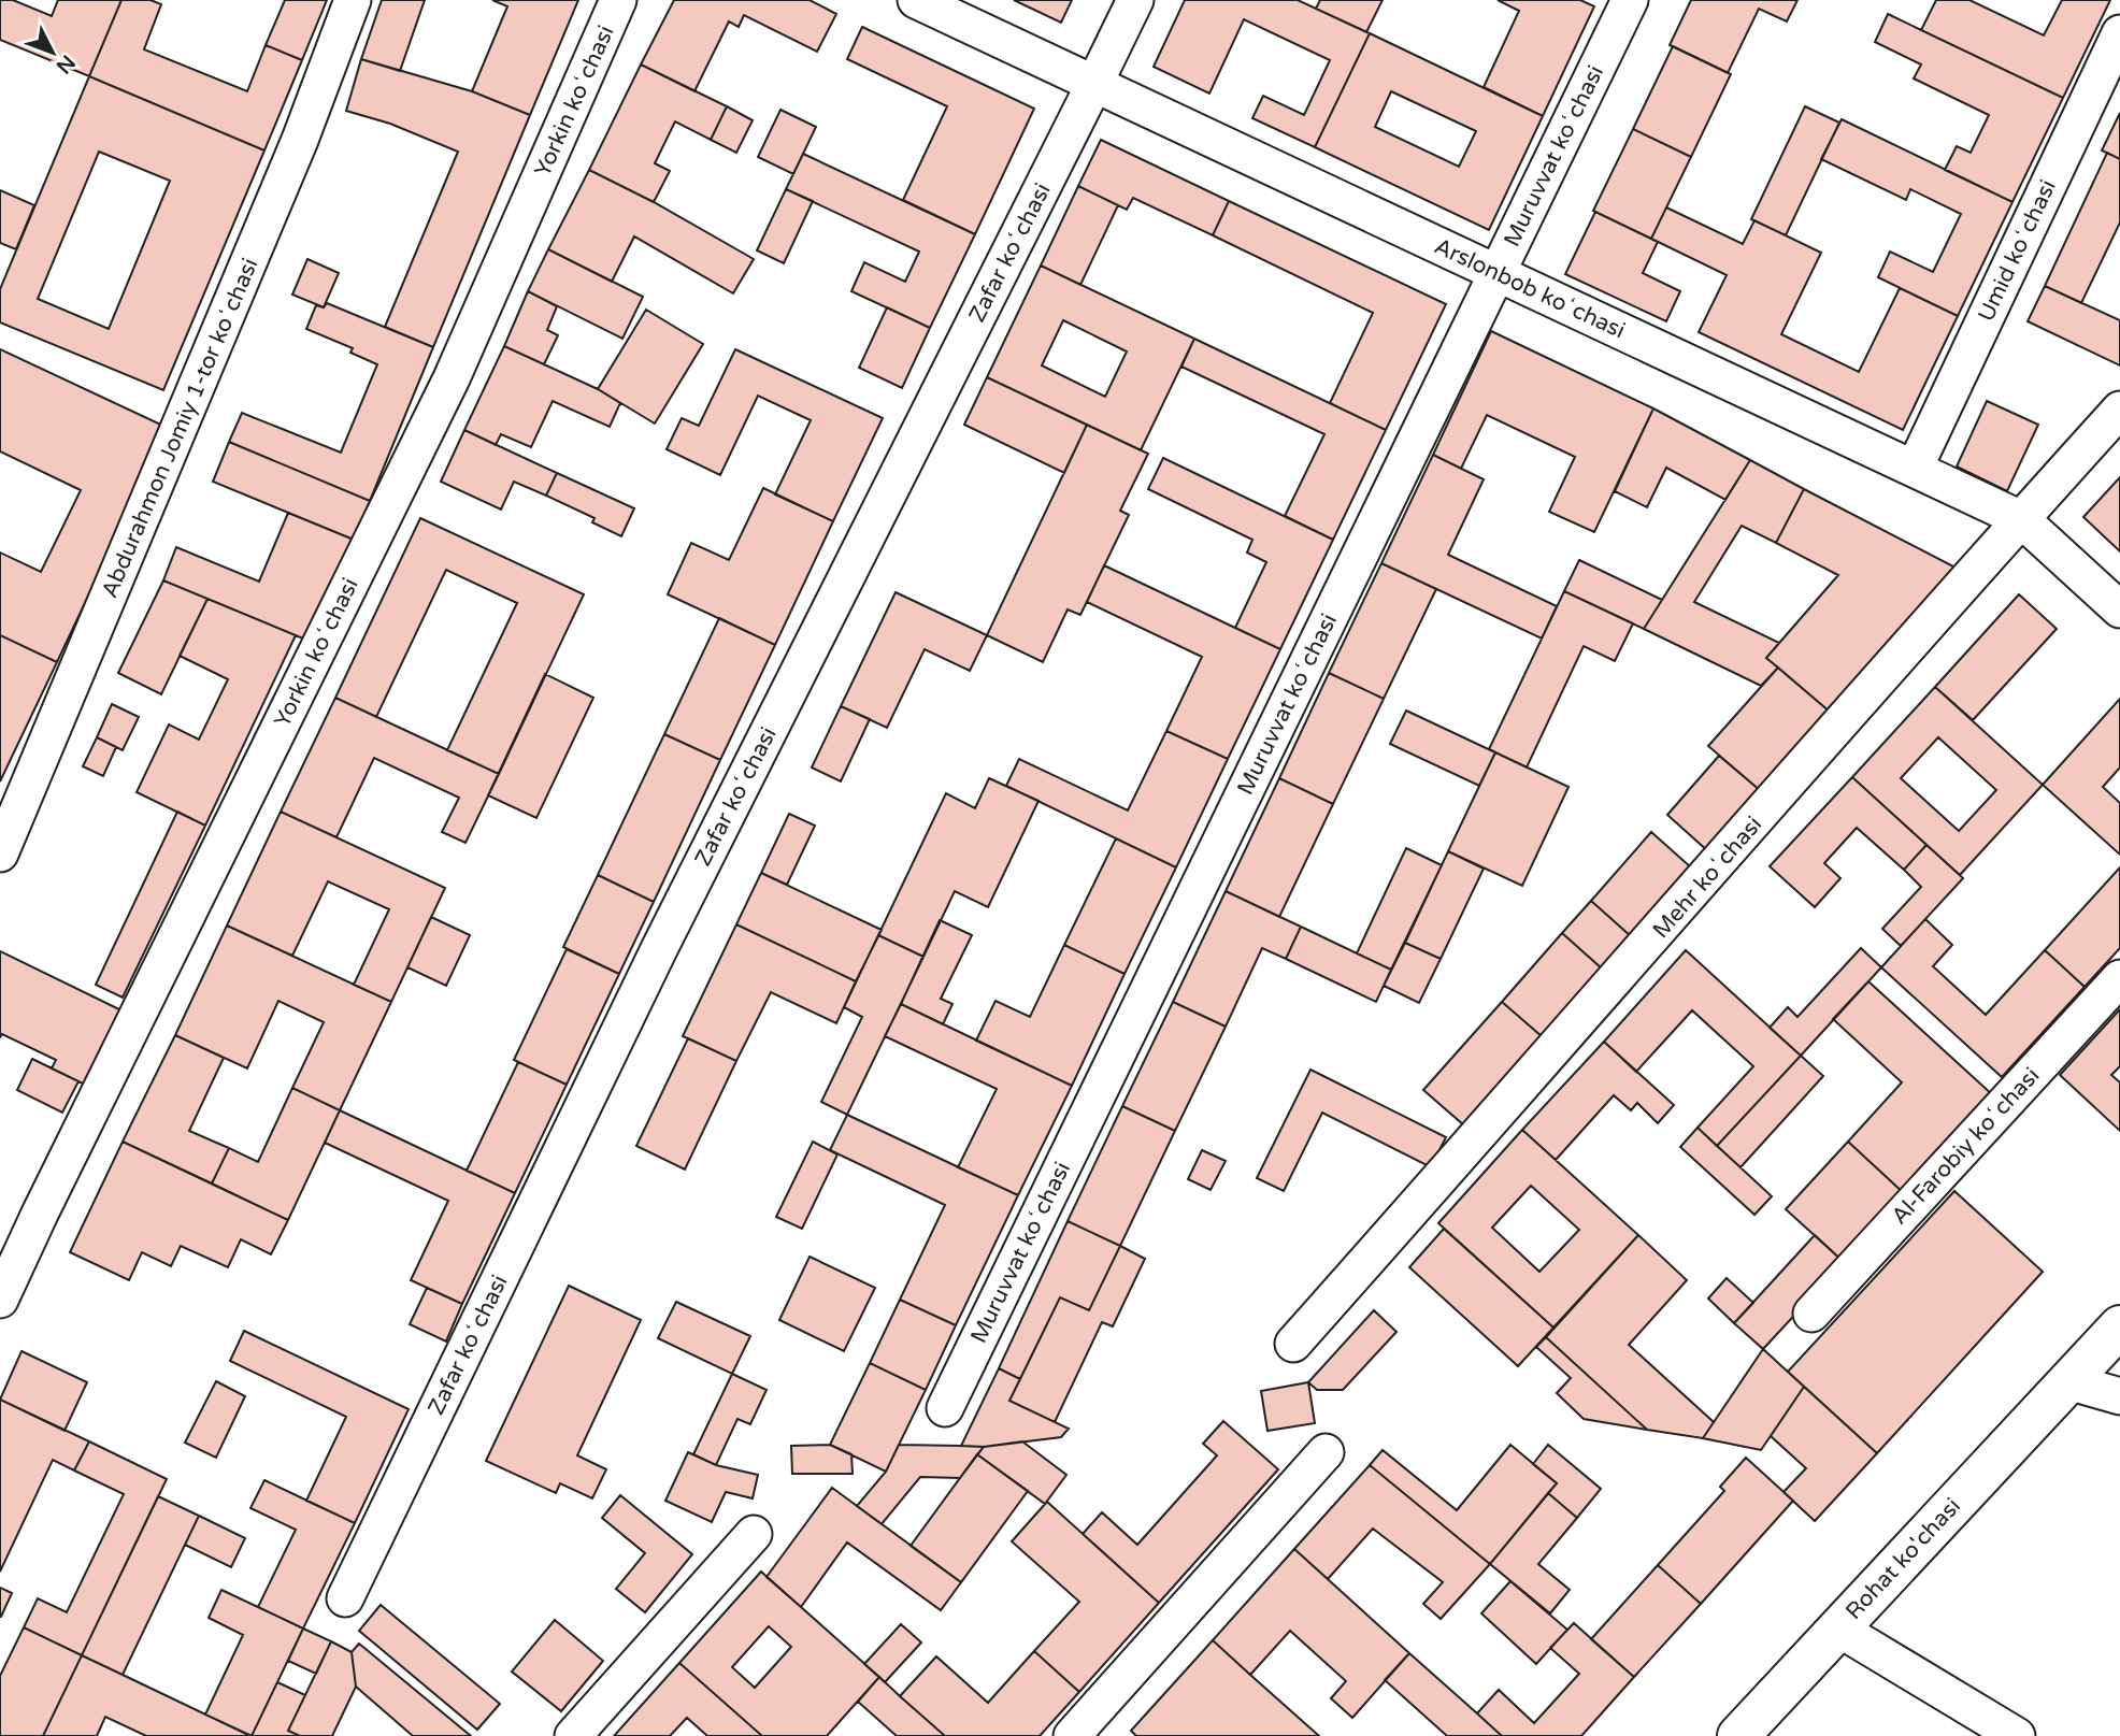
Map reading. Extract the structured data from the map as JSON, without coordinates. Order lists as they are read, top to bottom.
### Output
{
  "streets": {
    "main road": ["Rohat ko'chasi"],
    "street": [
      "Yorkin koʻchasi",
      "Muruvvat koʻchasi",
      "Umid koʻchasi",
      "Zafar koʻchasi",
      "Arslonbob koʻchasi",
      "Abdurahmon Jomiy 1-tor koʻchasi",
      "Mehr koʻchasi",
      "Al-Farobiy koʻchasi"
    ]
  },
  "crossings": [
    ["Muruvvat koʻchasi", "Arslonbob koʻchasi"],
    ["Umid koʻchasi", "Arslonbob koʻchasi"],
    ["Zafar koʻchasi", "Arslonbob koʻchasi"],
    ["Arslonbob koʻchasi", "Mehr koʻchasi"]
  ],
  "north": "bottom right"
}
